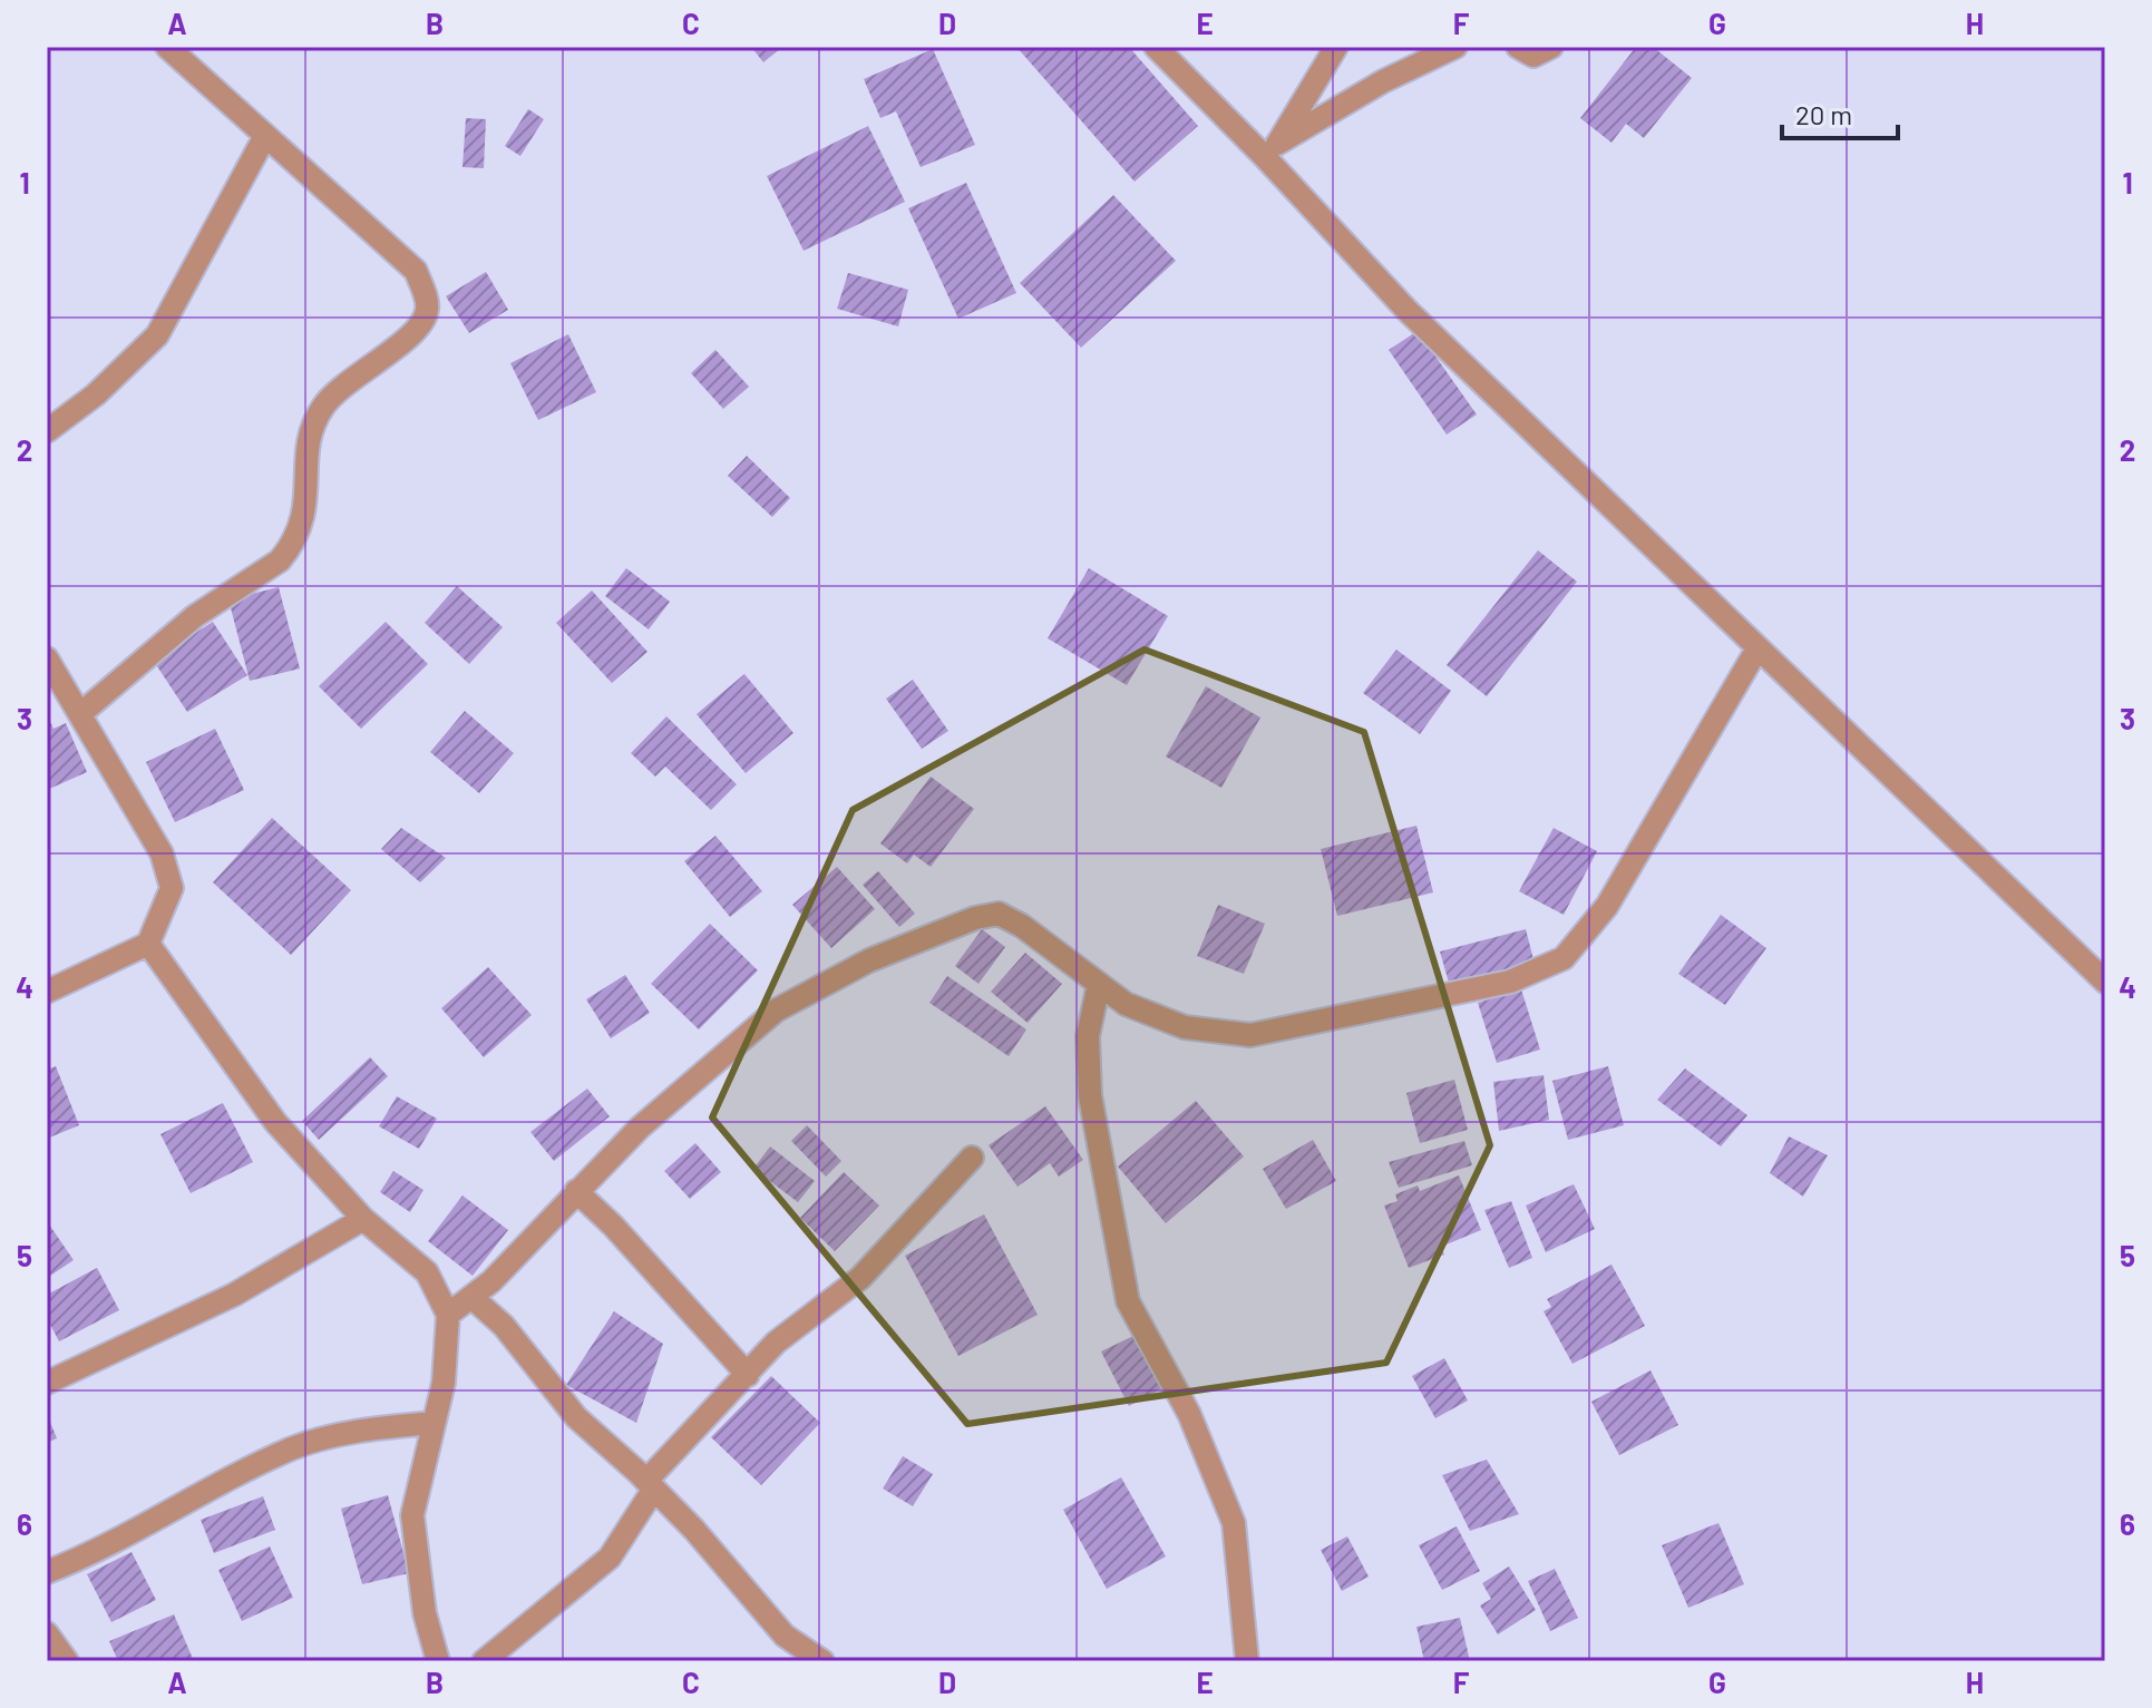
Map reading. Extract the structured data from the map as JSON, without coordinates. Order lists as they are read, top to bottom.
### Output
{
  "scale_bar": "20 m",
  "grid": {
    "columns": [
      "A",
      "B",
      "C",
      "D",
      "E",
      "F",
      "G",
      "H"
    ],
    "rows": [
      "1",
      "2",
      "3",
      "4",
      "5",
      "6"
    ]
  }
}
